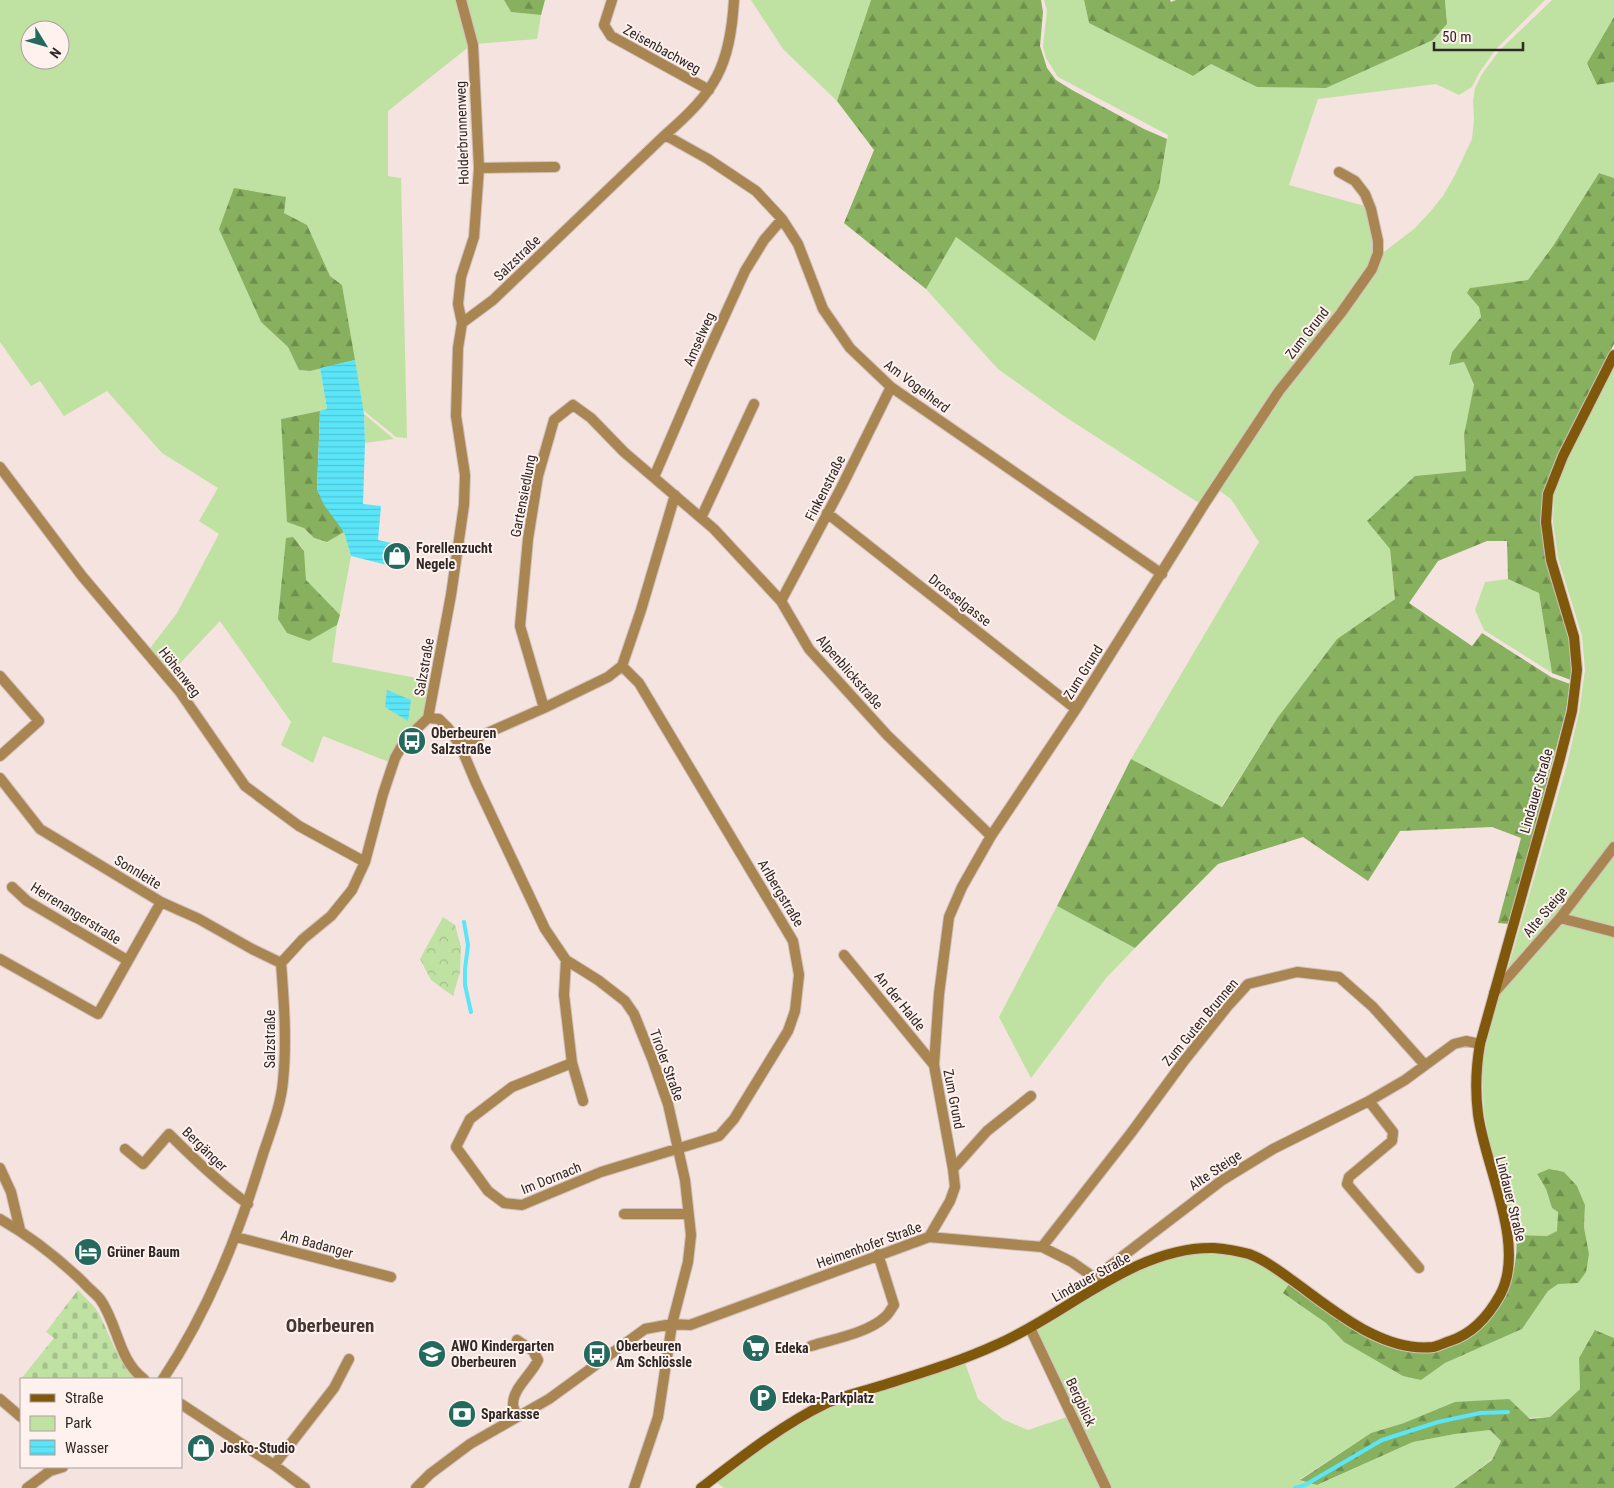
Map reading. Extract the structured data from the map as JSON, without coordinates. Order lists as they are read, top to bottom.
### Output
{
  "streets": {
    "main road": ["Lindauer Straße"],
    "street": [
      "Zeisenbachweg",
      "Holderbrunnenweg",
      "Salzstraße",
      "Zum Grund",
      "Amselweg",
      "Am Vogelherd",
      "Finkenstraße",
      "Gartensiedlung",
      "Drosselgasse",
      "Höhenweg",
      "Alpenblickstraße",
      "Sonnleite",
      "Arlbergstraße",
      "Alte Steige",
      "Herrenangerstraße",
      "An der Halde",
      "Zum Guten Brunnen",
      "Tiroler Straße",
      "Bergänger",
      "Im Dornach",
      "Am Badanger",
      "Heimenhofer Straße",
      "Bergblick"
    ]
  },
  "crossings": [
    ["Zeisenbachweg", "Salzstraße"],
    ["Holderbrunnenweg", "Salzstraße"],
    ["Salzstraße", "Am Vogelherd"],
    ["Salzstraße", "Sonnleite"],
    ["Salzstraße", "Tiroler Straße"],
    ["Salzstraße", "Bergänger"],
    ["Salzstraße", "Am Badanger"],
    ["Zum Grund", "Am Vogelherd"],
    ["Zum Grund", "Drosselgasse"],
    ["Zum Grund", "Alpenblickstraße"],
    ["Zum Grund", "An der Halde"],
    ["Zum Grund", "Heimenhofer Straße"],
    ["Amselweg", "Am Vogelherd"],
    ["Amselweg", "Gartensiedlung"],
    ["Amselweg", "Alpenblickstraße"],
    ["Am Vogelherd", "Finkenstraße"],
    ["Finkenstraße", "Drosselgasse"],
    ["Finkenstraße", "Alpenblickstraße"],
    ["Gartensiedlung", "Alpenblickstraße"],
    ["Lindauer Straße", "Alte Steige"],
    ["Lindauer Straße", "Heimenhofer Straße"],
    ["Lindauer Straße", "Bergblick"],
    ["Sonnleite", "Herrenangerstraße"],
    ["Arlbergstraße", "Tiroler Straße"],
    ["Arlbergstraße", "Im Dornach"],
    ["Alte Steige", "Zum Guten Brunnen"],
    ["Alte Steige", "Heimenhofer Straße"],
    ["Zum Guten Brunnen", "Heimenhofer Straße"],
    ["Tiroler Straße", "Im Dornach"],
    ["Tiroler Straße", "Heimenhofer Straße"]
  ],
  "districts": ["Oberbeuren"],
  "places": {
    "shop": ["Forellenzucht Negele", "Josko-Studio"],
    "bus stop": ["Oberbeuren Salzstraße", "Oberbeuren Am Schlössle"],
    "hotel": ["Grüner Baum"],
    "supermarket": ["Edeka"],
    "school or university": ["AWO Kindergarten Oberbeuren"],
    "parking": ["Edeka-Parkplatz"],
    "bank": ["Sparkasse"]
  },
  "legend": ["Straße", "Park", "Wasser"],
  "scale_bar": "50 m",
  "north": "bottom right"
}
